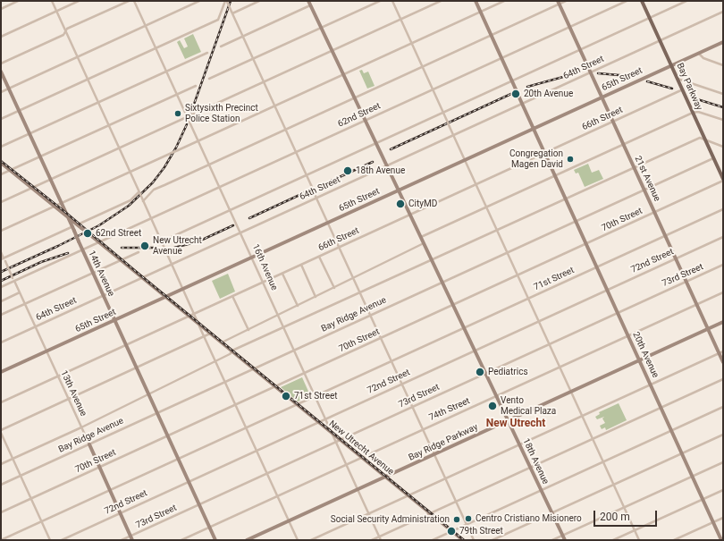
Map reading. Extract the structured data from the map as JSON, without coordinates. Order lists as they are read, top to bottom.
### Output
{
  "streets": {
    "main road": ["Bay Parkway"],
    "street": [
      "64th Street",
      "65th Street",
      "62nd Street",
      "66th Street",
      "21st Avenue",
      "70th Street",
      "72nd Street",
      "16th Avenue",
      "14th Avenue",
      "73rd Street",
      "71st Street",
      "Bay Ridge Avenue",
      "20th Avenue",
      "13th Avenue",
      "74th Street",
      "Bay Ridge Parkway",
      "New Utrecht Avenue",
      "18th Avenue"
    ]
  },
  "crossings": [
    ["64th Street", "Bay Parkway"],
    ["64th Street", "21st Avenue"],
    ["64th Street", "16th Avenue"],
    ["64th Street", "14th Avenue"],
    ["64th Street", "20th Avenue"],
    ["64th Street", "13th Avenue"],
    ["64th Street", "New Utrecht Avenue"],
    ["64th Street", "18th Avenue"],
    ["65th Street", "Bay Parkway"],
    ["65th Street", "21st Avenue"],
    ["65th Street", "16th Avenue"],
    ["65th Street", "14th Avenue"],
    ["65th Street", "20th Avenue"],
    ["65th Street", "13th Avenue"],
    ["65th Street", "New Utrecht Avenue"],
    ["65th Street", "18th Avenue"],
    ["Bay Parkway", "66th Street"],
    ["Bay Parkway", "70th Street"],
    ["Bay Parkway", "Bay Ridge Avenue"],
    ["62nd Street", "21st Avenue"],
    ["62nd Street", "16th Avenue"],
    ["62nd Street", "14th Avenue"],
    ["62nd Street", "20th Avenue"],
    ["62nd Street", "13th Avenue"],
    ["62nd Street", "New Utrecht Avenue"],
    ["62nd Street", "18th Avenue"],
    ["66th Street", "21st Avenue"],
    ["66th Street", "16th Avenue"],
    ["66th Street", "14th Avenue"],
    ["66th Street", "20th Avenue"],
    ["66th Street", "13th Avenue"],
    ["66th Street", "New Utrecht Avenue"],
    ["66th Street", "18th Avenue"],
    ["21st Avenue", "70th Street"],
    ["21st Avenue", "72nd Street"],
    ["21st Avenue", "73rd Street"],
    ["21st Avenue", "71st Street"],
    ["21st Avenue", "Bay Ridge Avenue"],
    ["21st Avenue", "74th Street"],
    ["21st Avenue", "Bay Ridge Parkway"],
    ["70th Street", "16th Avenue"],
    ["70th Street", "14th Avenue"],
    ["70th Street", "20th Avenue"],
    ["70th Street", "13th Avenue"],
    ["70th Street", "New Utrecht Avenue"],
    ["70th Street", "18th Avenue"],
    ["72nd Street", "16th Avenue"],
    ["72nd Street", "14th Avenue"],
    ["72nd Street", "20th Avenue"],
    ["72nd Street", "13th Avenue"],
    ["72nd Street", "New Utrecht Avenue"],
    ["72nd Street", "18th Avenue"],
    ["16th Avenue", "71st Street"],
    ["16th Avenue", "Bay Ridge Avenue"],
    ["16th Avenue", "New Utrecht Avenue"],
    ["14th Avenue", "73rd Street"],
    ["14th Avenue", "71st Street"],
    ["14th Avenue", "Bay Ridge Avenue"],
    ["14th Avenue", "74th Street"],
    ["14th Avenue", "New Utrecht Avenue"],
    ["73rd Street", "20th Avenue"],
    ["73rd Street", "13th Avenue"],
    ["73rd Street", "New Utrecht Avenue"],
    ["73rd Street", "18th Avenue"],
    ["71st Street", "20th Avenue"],
    ["71st Street", "13th Avenue"],
    ["71st Street", "New Utrecht Avenue"],
    ["71st Street", "18th Avenue"],
    ["Bay Ridge Avenue", "20th Avenue"],
    ["Bay Ridge Avenue", "13th Avenue"],
    ["Bay Ridge Avenue", "New Utrecht Avenue"],
    ["Bay Ridge Avenue", "18th Avenue"],
    ["20th Avenue", "74th Street"],
    ["20th Avenue", "Bay Ridge Parkway"],
    ["74th Street", "New Utrecht Avenue"],
    ["74th Street", "18th Avenue"],
    ["Bay Ridge Parkway", "New Utrecht Avenue"],
    ["Bay Ridge Parkway", "18th Avenue"]
  ],
  "districts": ["New Utrecht"],
  "places": [
    "20th Avenue",
    "Sixtysixth Precinct Police Station",
    "Congregation Magen David",
    "18th Avenue",
    "CityMD",
    "62nd Street",
    "New Utrecht Avenue",
    "Pediatrics",
    "71st Street",
    "Vento Medical Plaza",
    "Centro Cristiano Misionero",
    "Social Security Administration",
    "79th Street"
  ],
  "scale_bar": "200 m"
}
